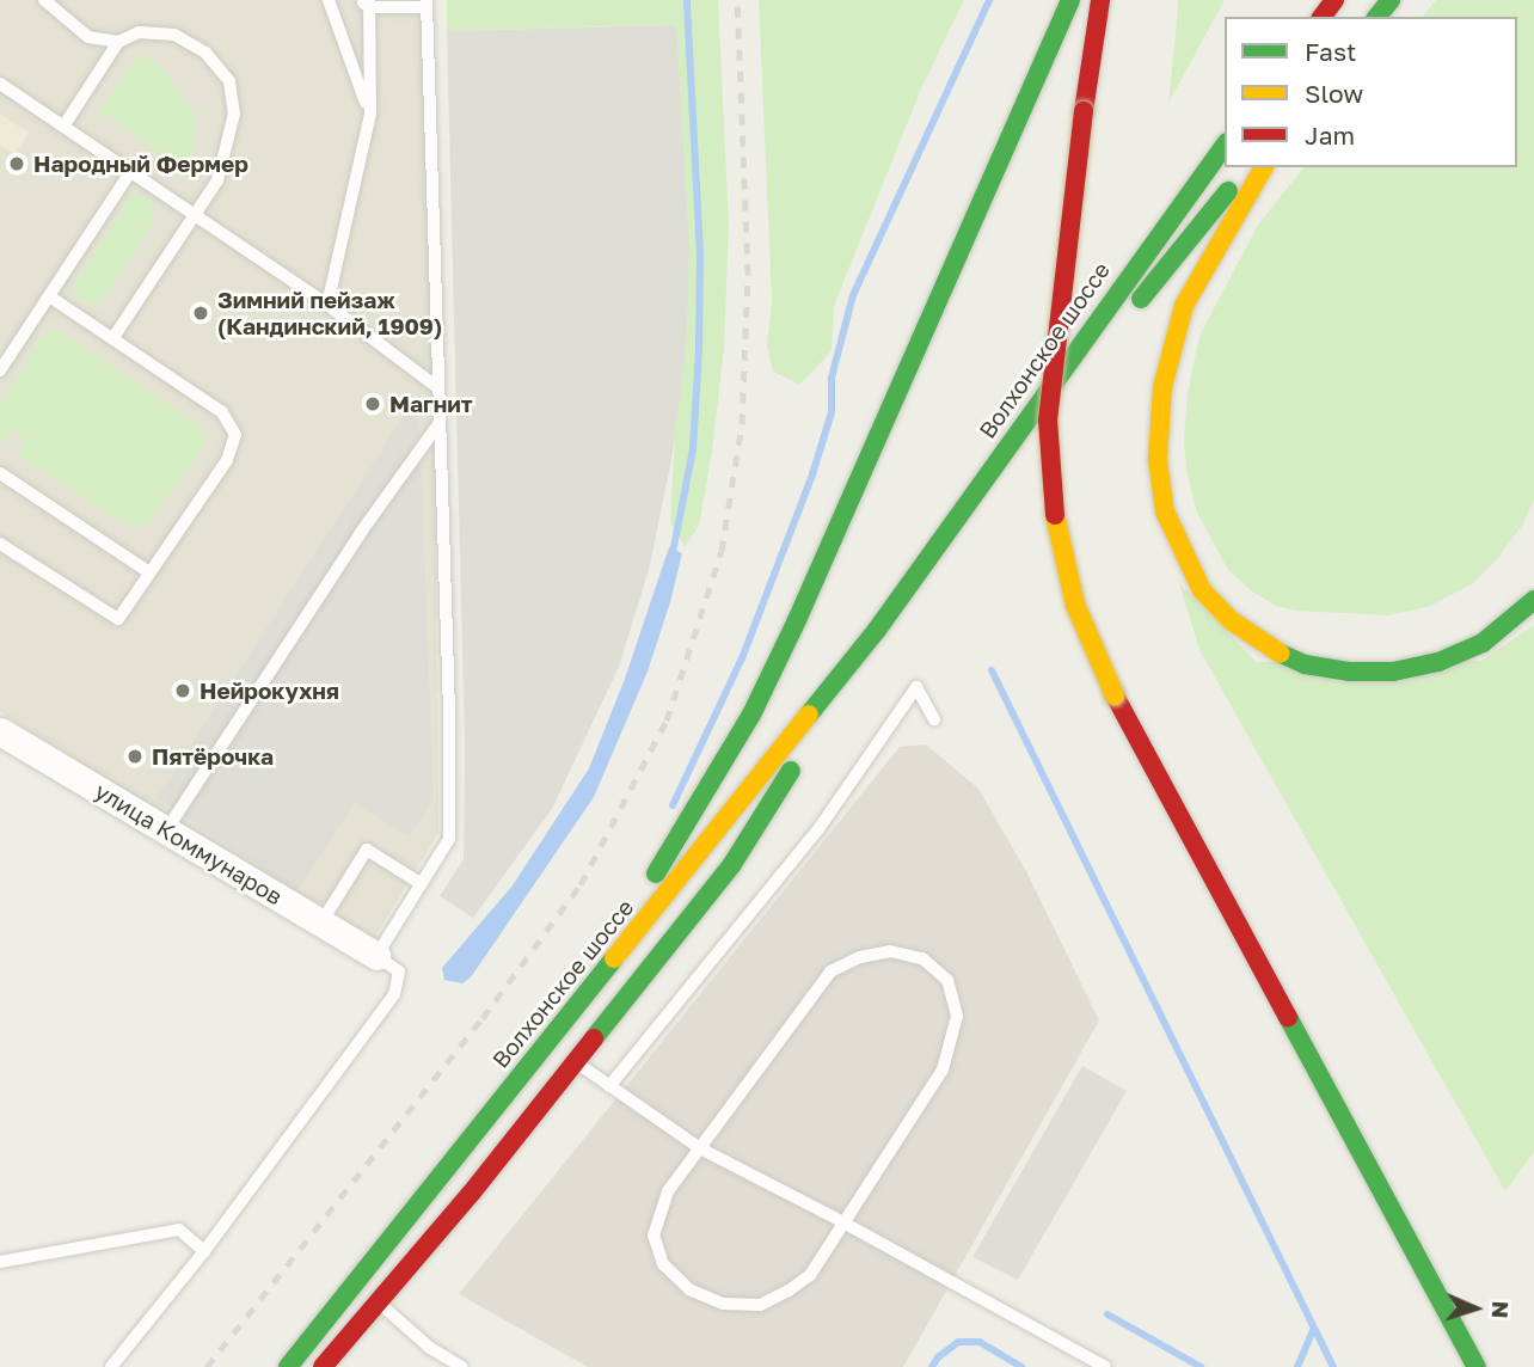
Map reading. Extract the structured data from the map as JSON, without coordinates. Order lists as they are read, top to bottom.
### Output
{
  "streets": {
    "main road": ["Волхонское шоссе"],
    "street": ["улица Коммунаров"]
  },
  "places": [
    "Народный Фермер",
    "Зимний пейзаж (Кандинский, 1909)",
    "Магнит",
    "Нейрокухня",
    "Пятёрочка"
  ],
  "legend": ["Fast", "Slow", "Jam"],
  "north": "right"
}
